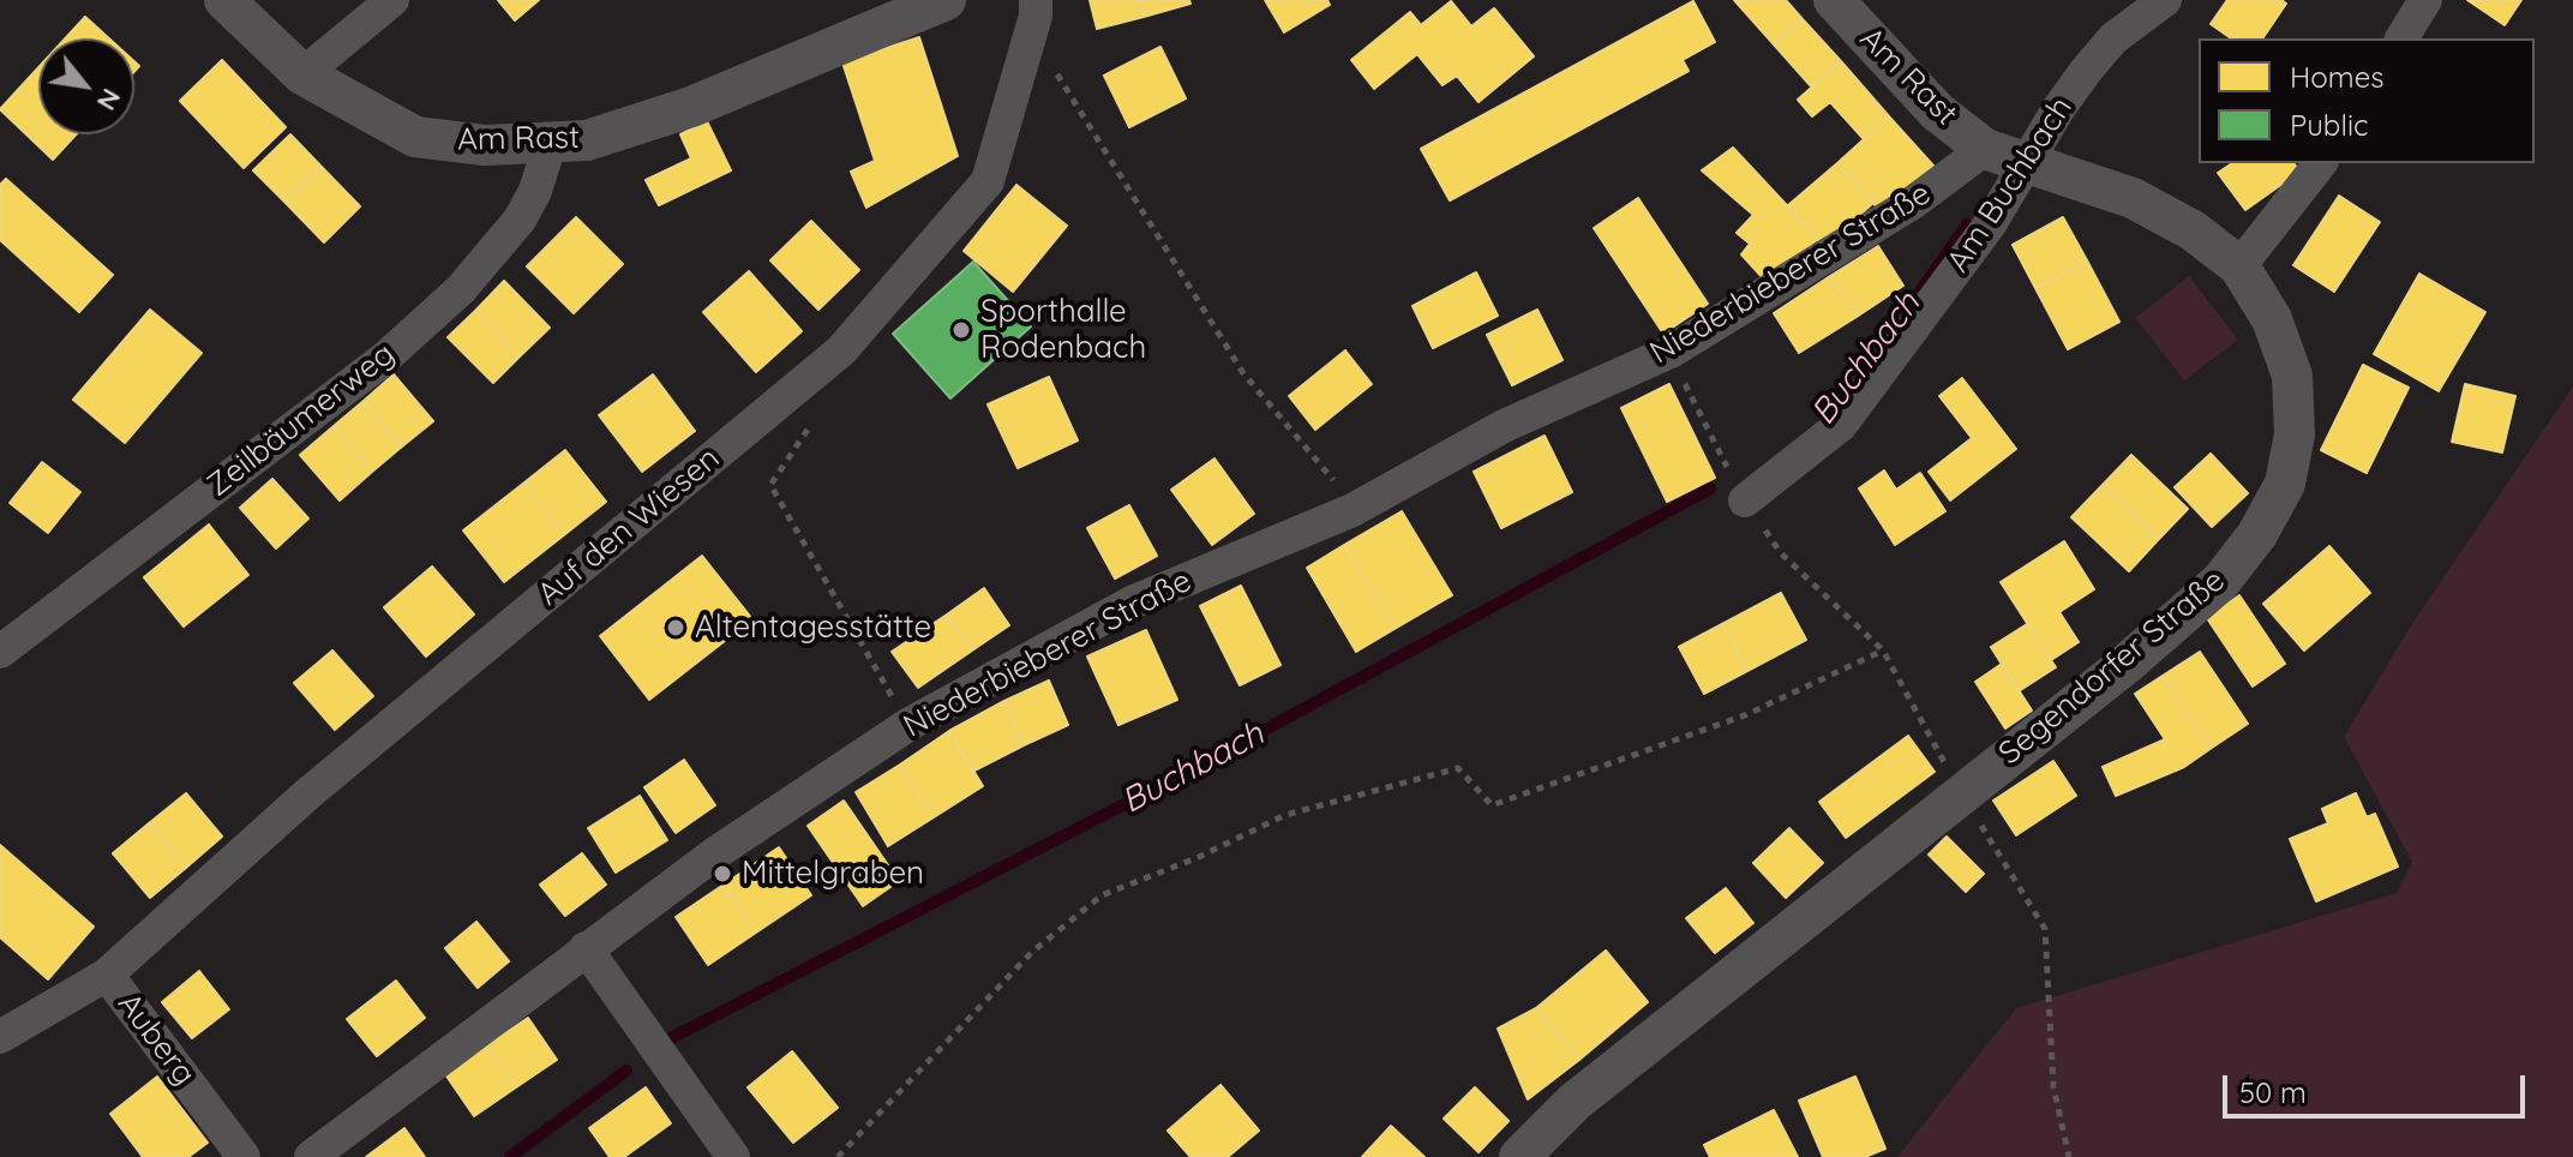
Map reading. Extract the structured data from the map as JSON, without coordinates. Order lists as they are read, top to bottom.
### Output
{
  "streets": {
    "street": [
      "Am Rast",
      "Am Buchbach",
      "Niederbieberer Straße",
      "Zeilbäumerweg",
      "Auf den Wiesen",
      "Segendorfer Straße",
      "Auberg"
    ]
  },
  "crossings": [
    ["Am Rast", "Niederbieberer Straße"],
    ["Am Rast", "Zeilbäumerweg"],
    ["Am Rast", "Segendorfer Straße"],
    ["Am Buchbach", "Segendorfer Straße"],
    ["Niederbieberer Straße", "Segendorfer Straße"],
    ["Auf den Wiesen", "Auberg"]
  ],
  "water": ["Buchbach"],
  "places": ["Sporthalle Rodenbach", "Altentagesstätte", "Mittelgraben"],
  "legend": ["Homes", "Public"],
  "scale_bar": "50 m",
  "north": "bottom right"
}
